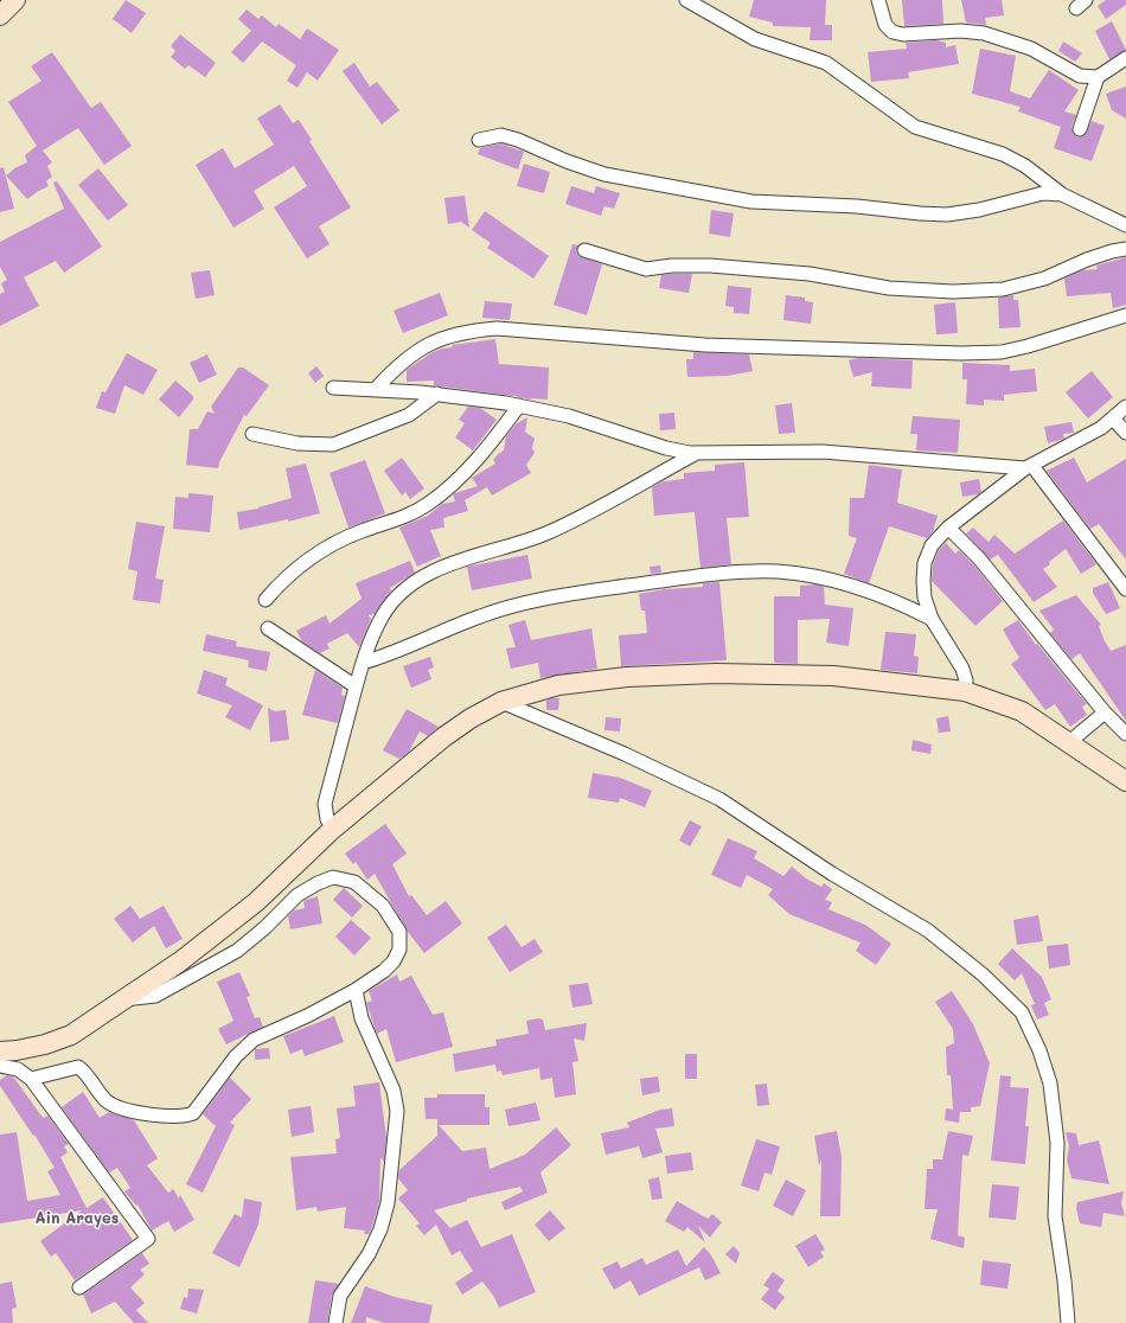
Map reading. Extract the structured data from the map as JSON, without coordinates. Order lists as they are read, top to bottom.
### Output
{
  "districts": ["Ain Arayes"]
}
